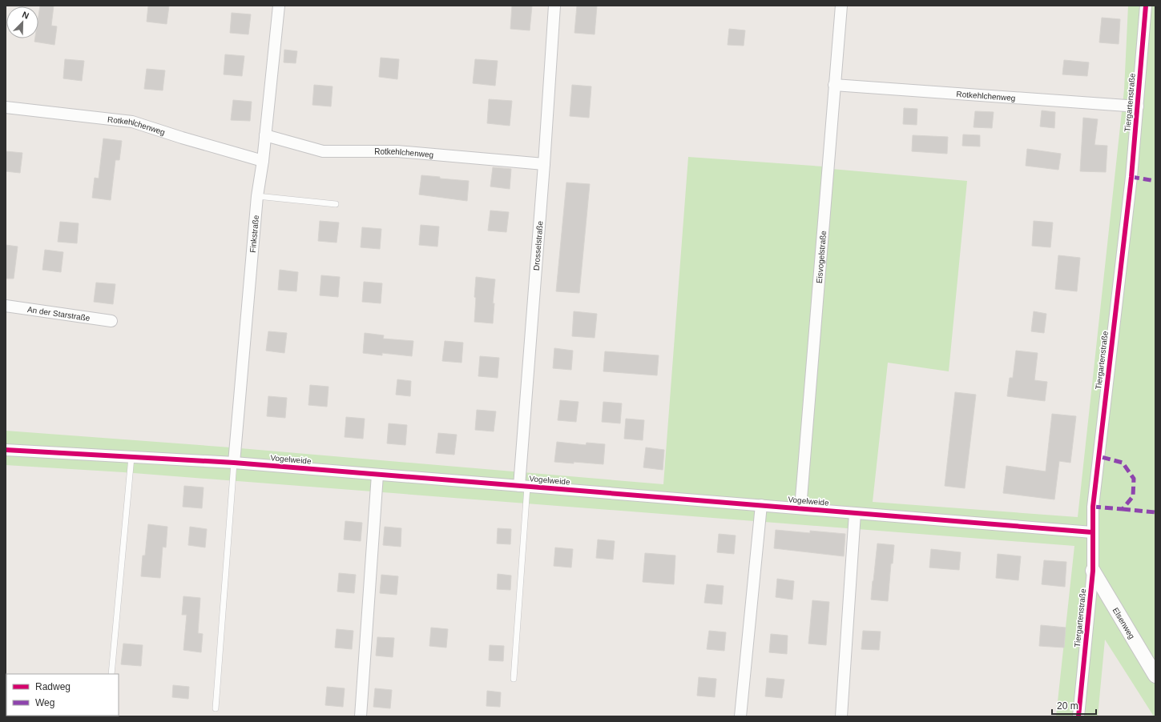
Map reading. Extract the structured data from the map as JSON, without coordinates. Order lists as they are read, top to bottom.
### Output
{
  "streets": {
    "street": [
      "Rotkehlchenweg",
      "Tiergartenstraße",
      "Finkstraße",
      "Drosselstraße",
      "Eisvogelstraße",
      "An der Starstraße",
      "Vogelweide",
      "Elsenweg"
    ]
  },
  "crossings": [
    ["Rotkehlchenweg", "Tiergartenstraße"],
    ["Rotkehlchenweg", "Finkstraße"],
    ["Rotkehlchenweg", "Drosselstraße"],
    ["Rotkehlchenweg", "Eisvogelstraße"],
    ["Tiergartenstraße", "Vogelweide"],
    ["Tiergartenstraße", "Elsenweg"],
    ["Finkstraße", "Vogelweide"],
    ["Drosselstraße", "Vogelweide"],
    ["Eisvogelstraße", "Vogelweide"]
  ],
  "legend": ["Radweg", "Weg"],
  "scale_bar": "20 m",
  "north": "top right"
}
